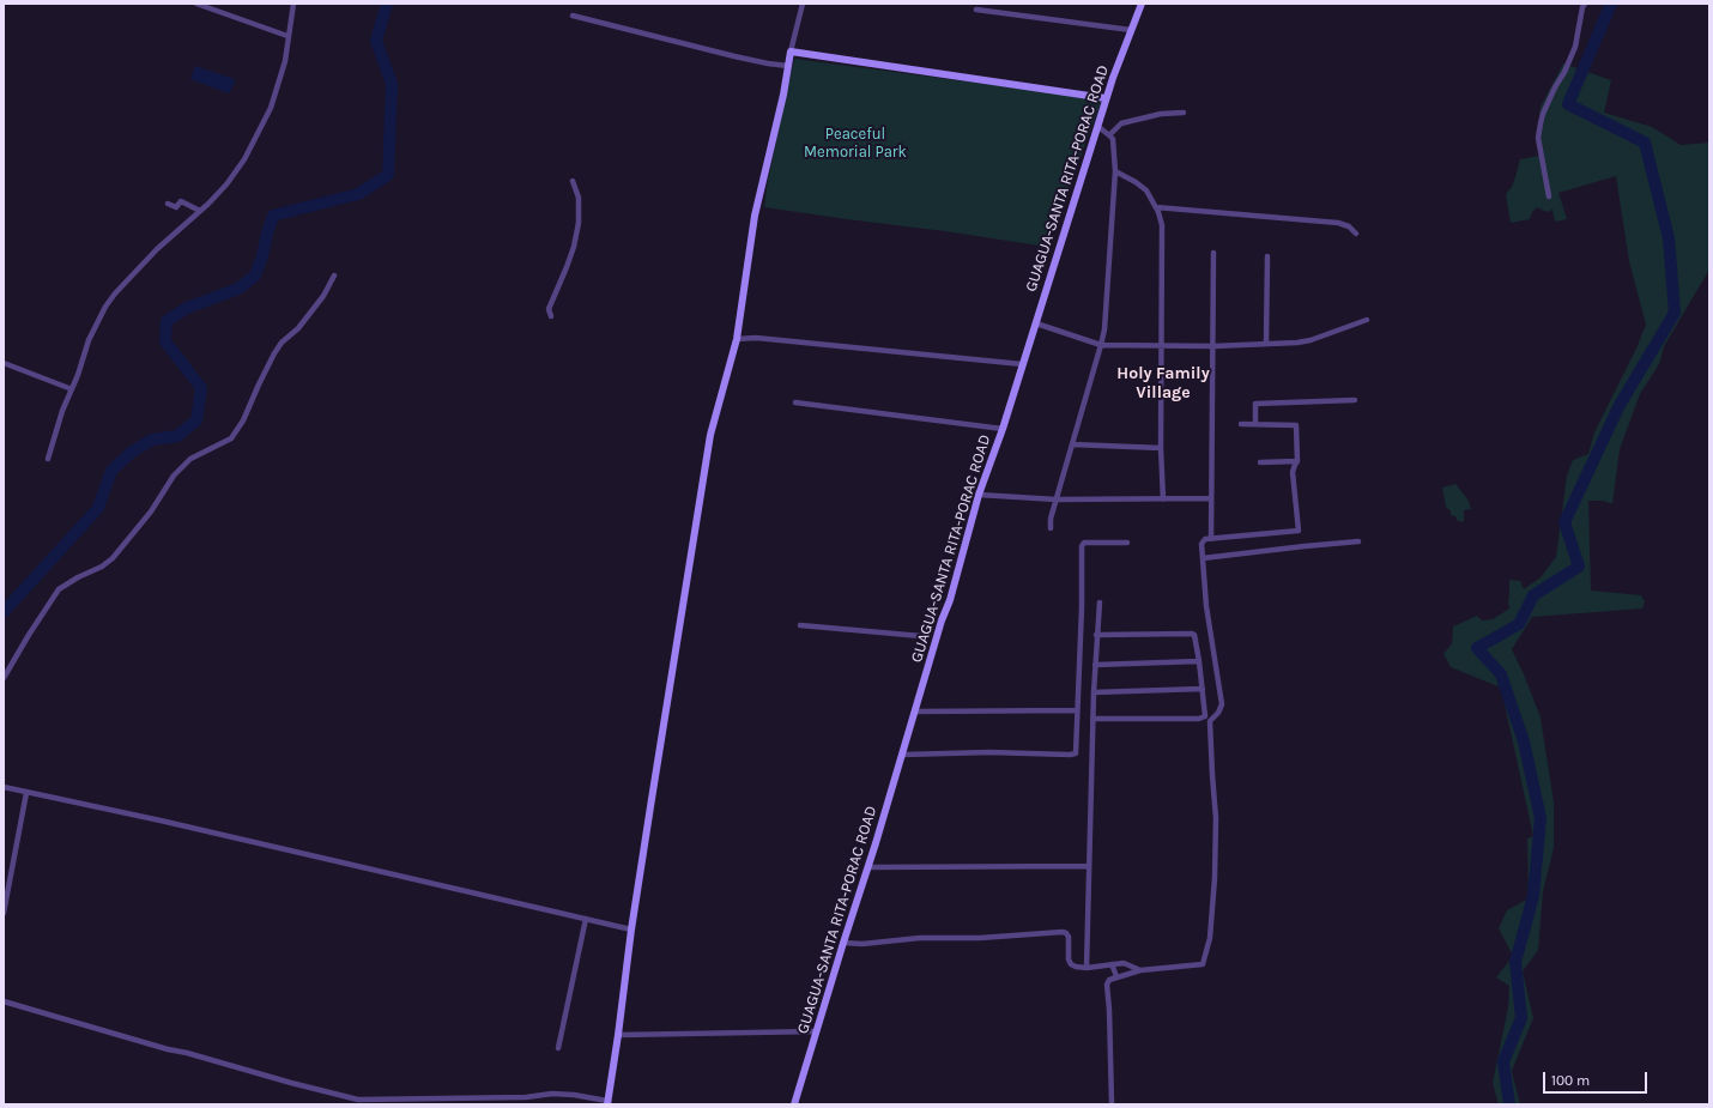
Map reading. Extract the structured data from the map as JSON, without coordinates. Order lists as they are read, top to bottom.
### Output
{
  "streets": {
    "street": ["GUAGUA-SANTA RITA-PORAC ROAD"]
  },
  "districts": ["Holy Family Village"],
  "parks": ["Peaceful Memorial Park"],
  "scale_bar": "100 m"
}
